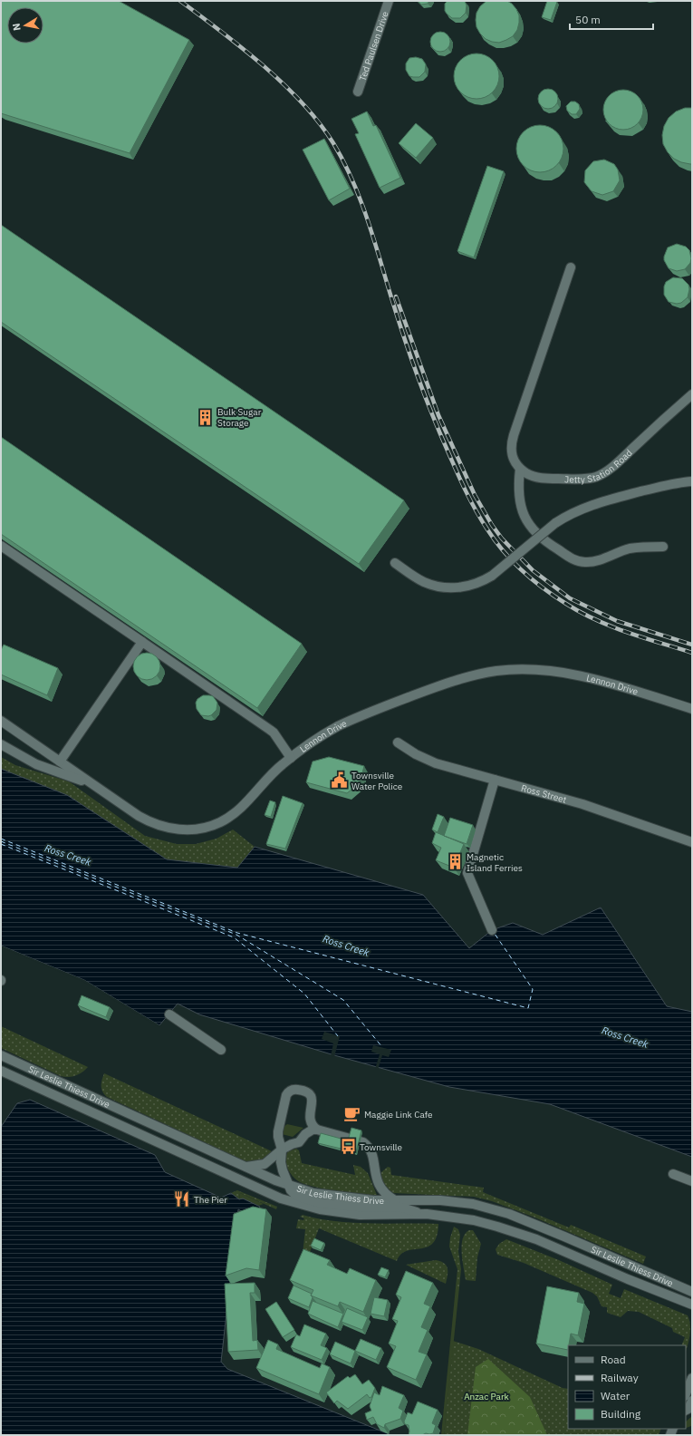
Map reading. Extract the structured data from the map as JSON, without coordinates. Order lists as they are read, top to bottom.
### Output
{
  "streets": {
    "street": [
      "Ted Paulsen Drive",
      "Jetty Station Road",
      "Lennon Drive",
      "Ross Street",
      "Sir Leslie Thiess Drive"
    ]
  },
  "water": ["Ross Creek"],
  "parks": ["Anzac Park"],
  "places": {
    "building": ["Bulk Sugar Storage", "Magnetic Island Ferries"],
    "public building": ["Townsville Water Police"],
    "cafe": ["Maggie Link Cafe"],
    "bus stop": ["Townsville"],
    "restaurant": ["The Pier"]
  },
  "legend": [
    "Road",
    "Railway",
    "Water",
    "Building"
  ],
  "scale_bar": "50 m",
  "north": "left"
}
